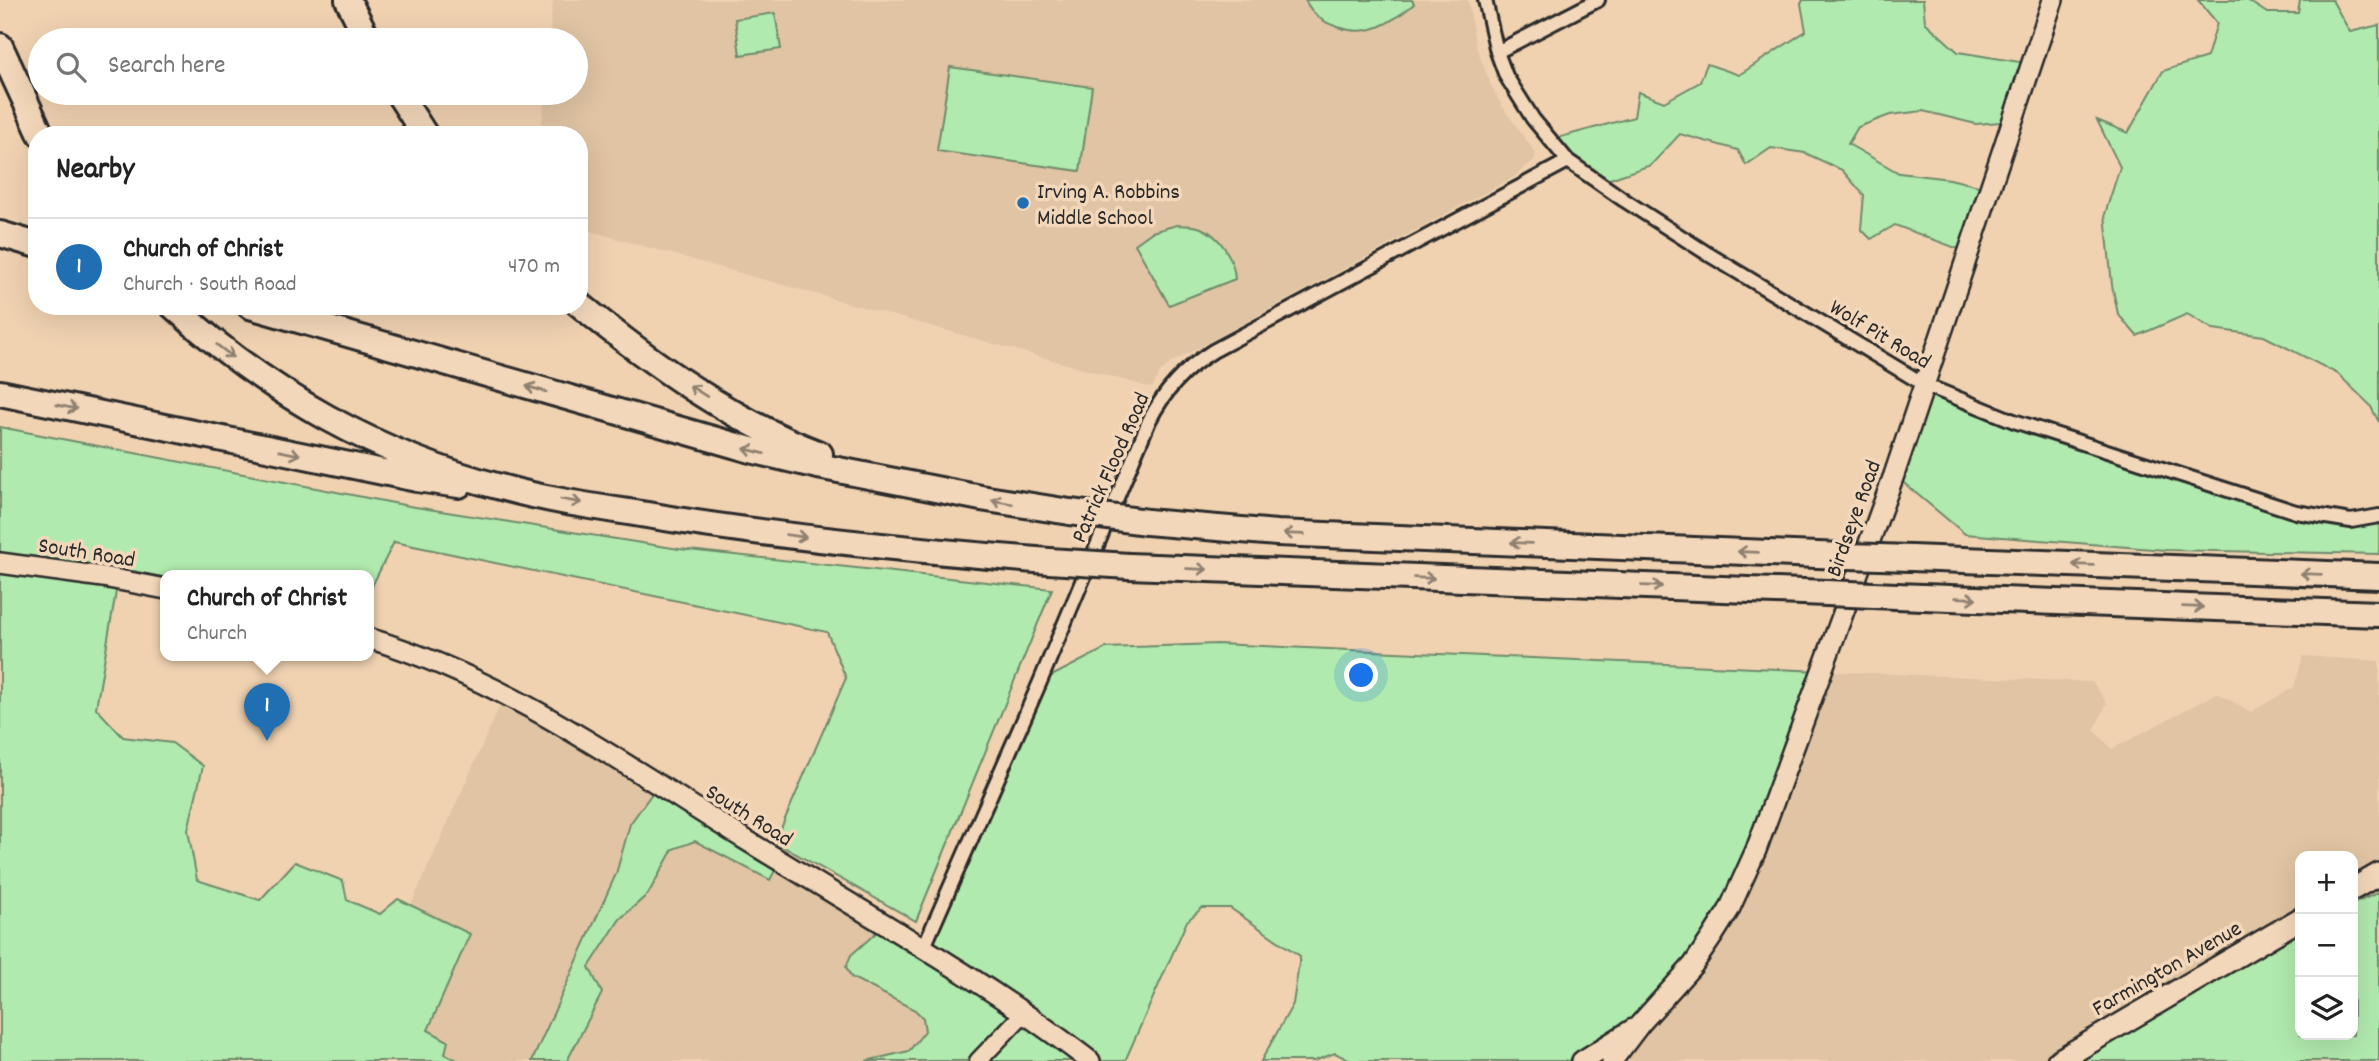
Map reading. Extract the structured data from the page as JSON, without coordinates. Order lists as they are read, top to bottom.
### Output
{
  "streets": {
    "main road": ["Birdseye Road", "South Road", "Farmington Avenue"],
    "street": ["Wolf Pit Road", "Patrick Flood Road"]
  },
  "crossings": [
    ["Wolf Pit Road", "Patrick Flood Road"],
    ["Wolf Pit Road", "Birdseye Road"],
    ["Patrick Flood Road", "South Road"]
  ],
  "places": ["Irving A. Robbins Middle School"],
  "page": {
    "search": "Search here",
    "heading": "Nearby",
    "list": [
      {
        "mark": "1",
        "name": "Church of Christ",
        "note": "Church · South Road",
        "value": "470 m"
      }
    ],
    "popup": ["Church of Christ", "Church"],
    "pins": "1",
    "map_buttons": ["+", "−"]
  }
}
